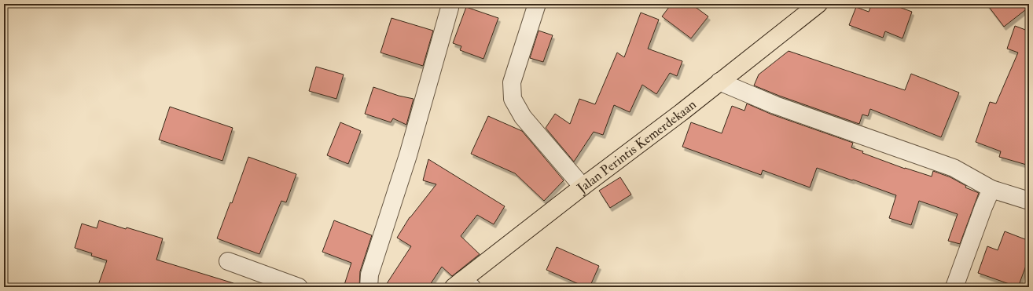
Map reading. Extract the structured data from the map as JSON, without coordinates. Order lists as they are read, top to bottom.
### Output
{
  "streets": {
    "main road": ["Jalan Perintis Kemerdekaan"]
  }
}
